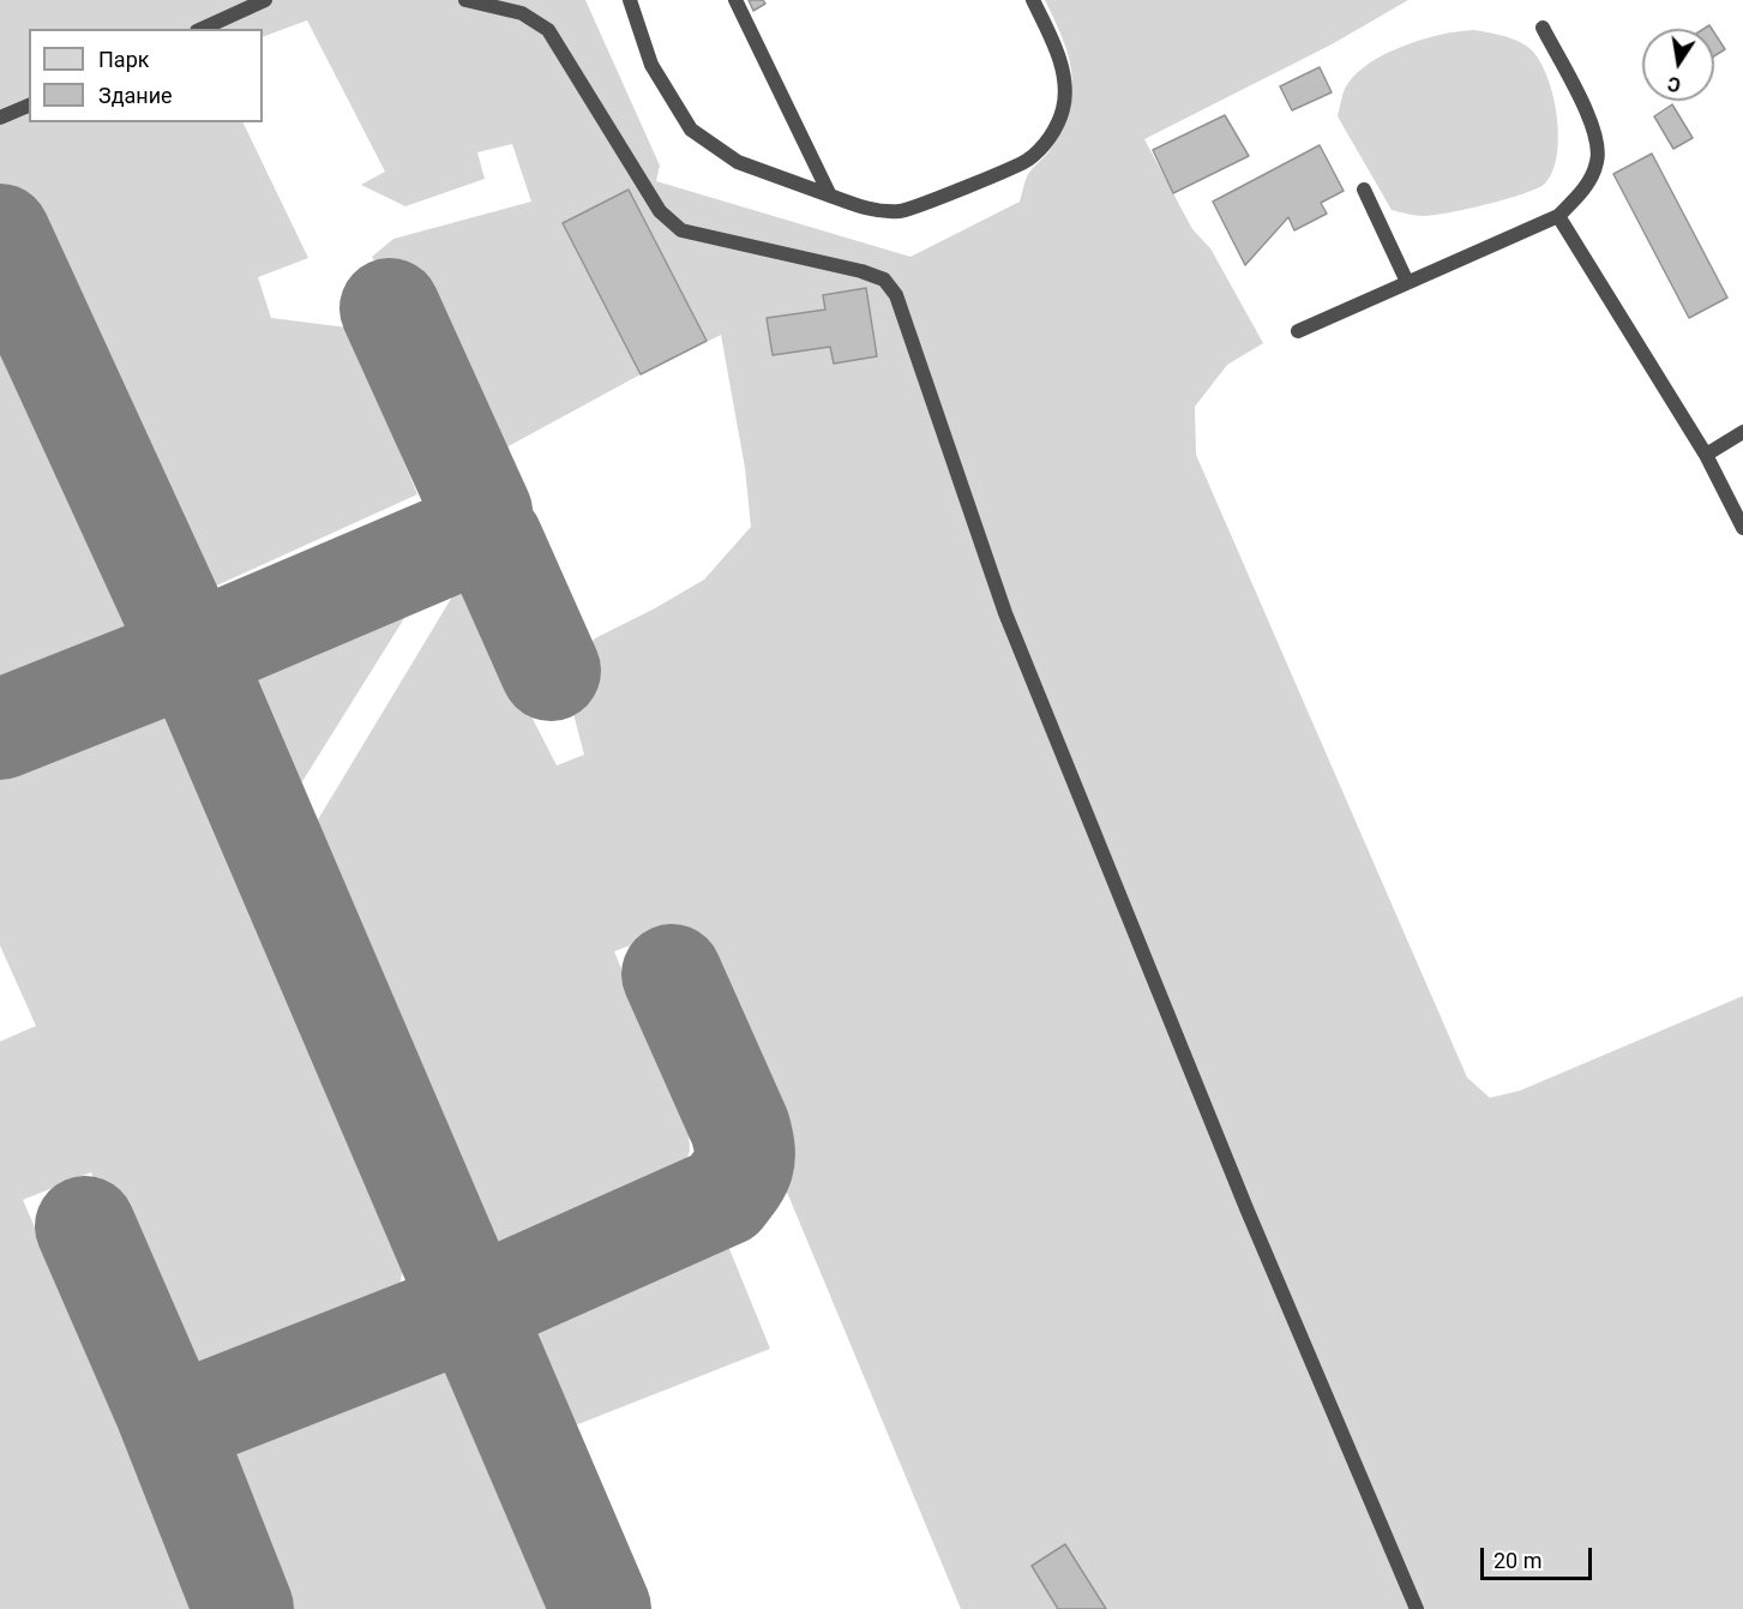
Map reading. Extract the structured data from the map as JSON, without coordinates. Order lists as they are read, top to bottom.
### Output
{
  "legend": ["Парк", "Здание"],
  "scale_bar": "20 m",
  "north": "bottom"
}
